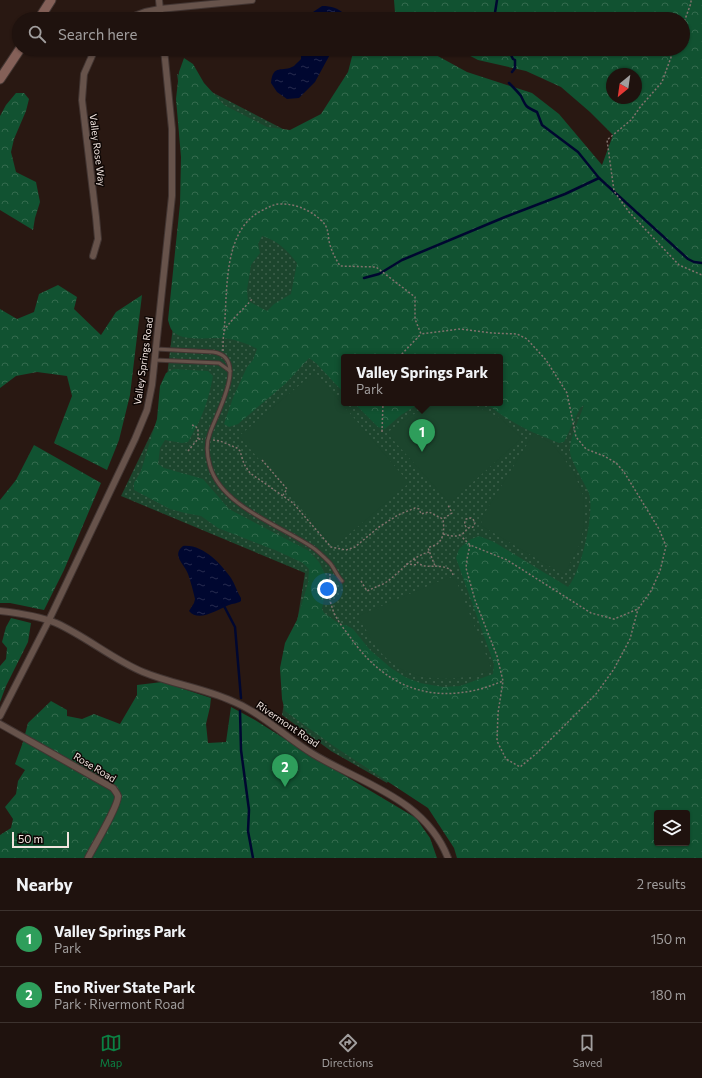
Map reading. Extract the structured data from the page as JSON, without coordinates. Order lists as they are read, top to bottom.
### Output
{
  "streets": {
    "street": [
      "Valley Rose Way",
      "Valley Springs Road",
      "Rivermont Road",
      "Rose Road"
    ]
  },
  "crossings": [
    ["Valley Springs Road", "Rivermont Road"]
  ],
  "scale_bar": "50 m",
  "north": "bottom left",
  "page": {
    "search": "Search here",
    "popup": ["Valley Springs Park", "Park"],
    "pins": ["1", "2"],
    "scale": "50 m",
    "heading": ["Nearby", "2 results"],
    "list": [
      {
        "mark": "1",
        "name": "Valley Springs Park",
        "note": "Park",
        "value": "150 m"
      },
      {
        "mark": "2",
        "name": "Eno River State Park",
        "note": "Park · Rivermont Road",
        "value": "180 m"
      }
    ],
    "nav": ["Map", "Directions", "Saved"]
  }
}
